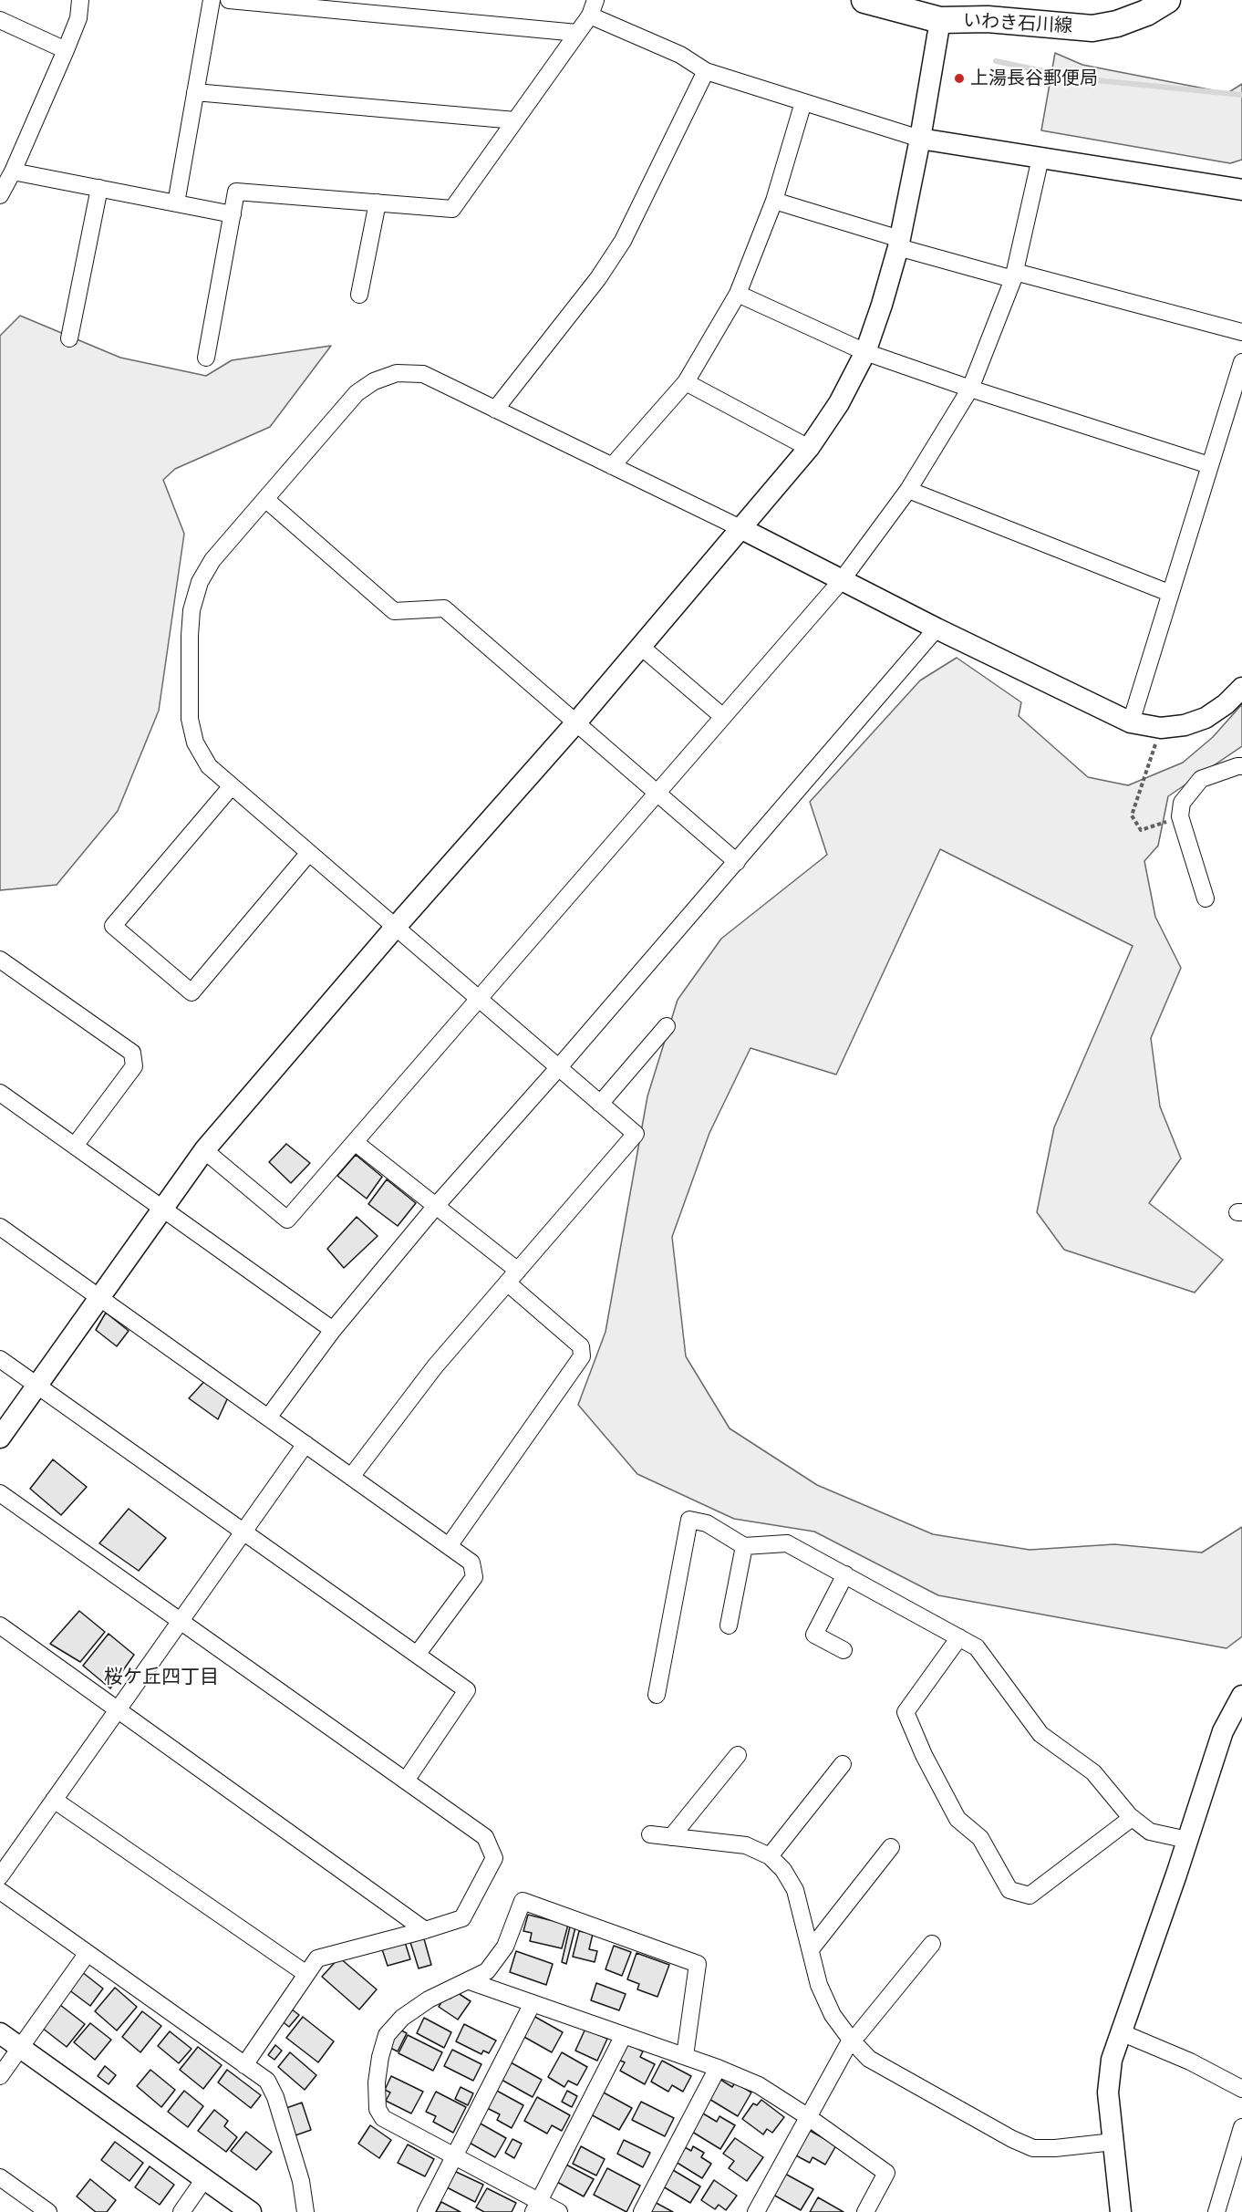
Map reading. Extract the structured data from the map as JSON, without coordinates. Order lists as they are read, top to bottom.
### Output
{
  "streets": {
    "main road": ["いわき石川線"]
  },
  "districts": ["桜ケ丘四丁目"],
  "places": ["上湯長谷郵便局"]
}
